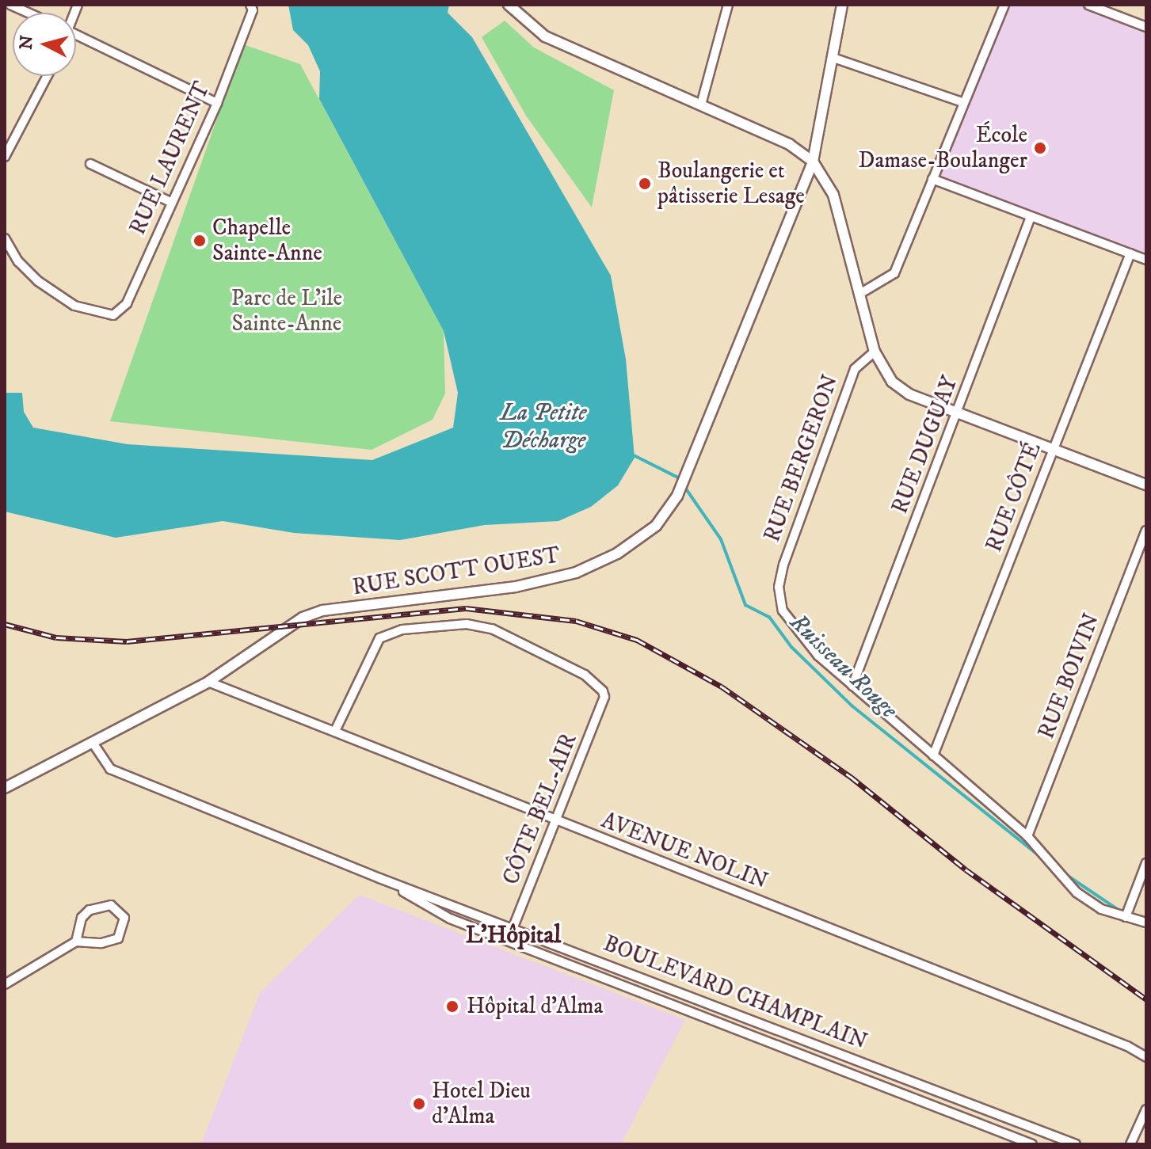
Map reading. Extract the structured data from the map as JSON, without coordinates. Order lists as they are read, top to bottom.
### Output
{
  "streets": {
    "street": [
      "RUE LAURENT",
      "RUE DUGUAY",
      "RUE BERGERON",
      "RUE CÔTÉ",
      "RUE SCOTT OUEST",
      "RUE BOIVIN",
      "CÔTE BEL-AIR",
      "AVENUE NOLIN",
      "BOULEVARD CHAMPLAIN"
    ]
  },
  "crossings": [
    ["RUE DUGUAY", "RUE BERGERON"],
    ["RUE SCOTT OUEST", "AVENUE NOLIN"],
    ["RUE SCOTT OUEST", "BOULEVARD CHAMPLAIN"],
    ["CÔTE BEL-AIR", "AVENUE NOLIN"],
    ["CÔTE BEL-AIR", "BOULEVARD CHAMPLAIN"]
  ],
  "districts": ["L'Hôpital"],
  "water": ["La Petite Décharge", "Ruisseau Rouge"],
  "parks": ["Parc de L'ile Sainte-Anne"],
  "places": [
    "École Damase-Boulanger",
    "Boulangerie et pâtisserie Lesage",
    "Chapelle Sainte-Anne",
    "Hôpital d'Alma",
    "Hotel Dieu d'Alma"
  ],
  "north": "left"
}
